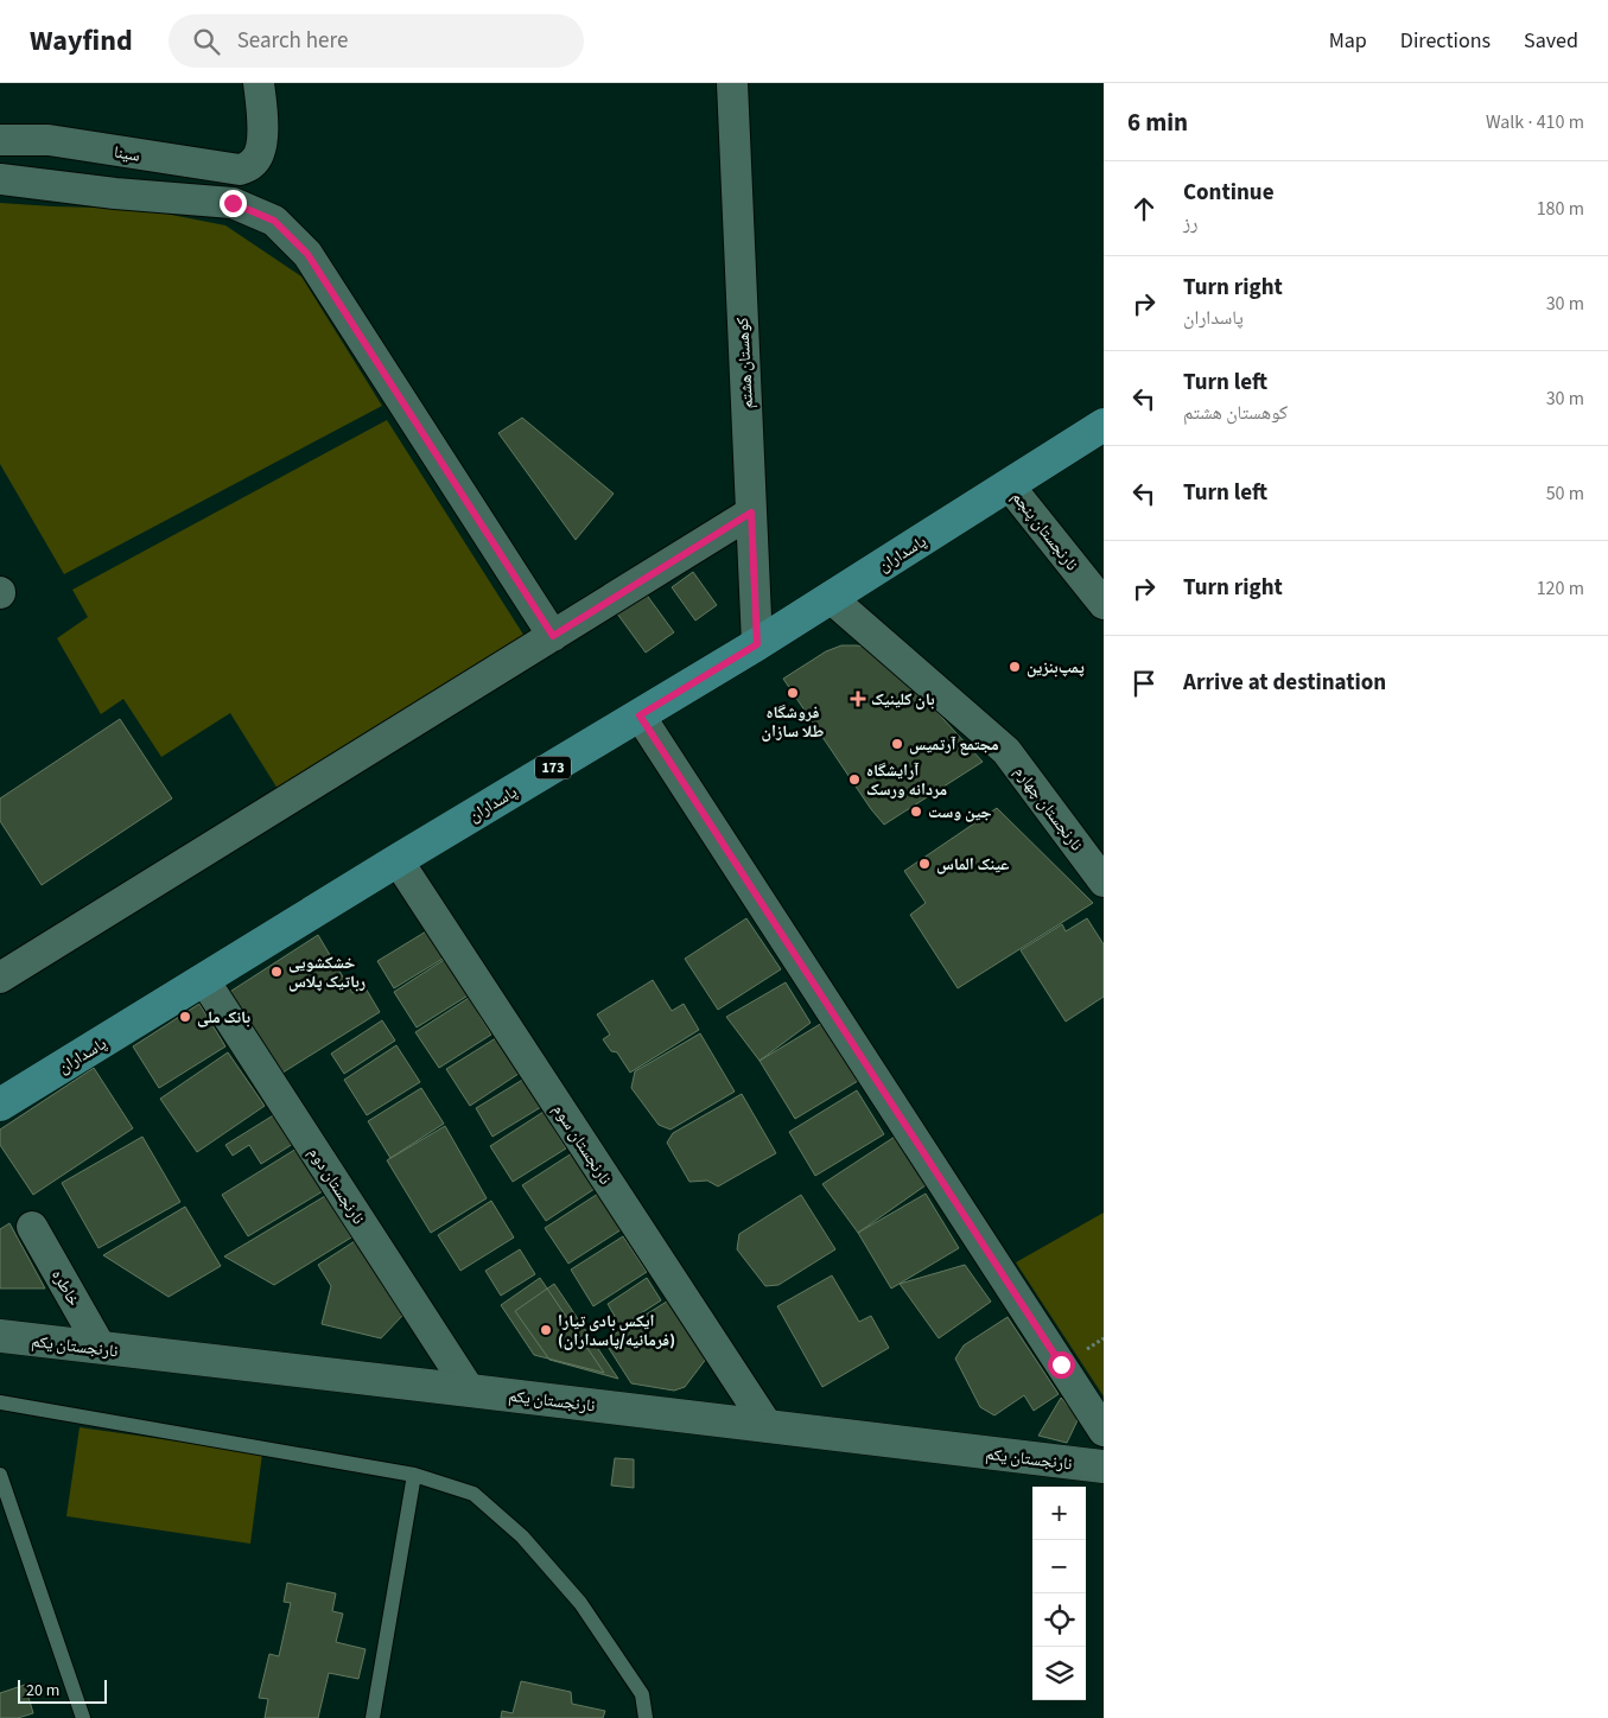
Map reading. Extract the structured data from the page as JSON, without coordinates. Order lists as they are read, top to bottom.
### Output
{
  "streets": {
    "main road": ["پاسداران", "173", "نارنجستان یکم"],
    "street": [
      "سینا",
      "کوهستان هشتم",
      "نارنجستان پنجم",
      "نارنجستان چهارم",
      "نارنجستان سوم",
      "نارنجستان دوم",
      "خاطره"
    ]
  },
  "crossings": [
    ["کوهستان هشتم", "پاسداران"],
    ["نارنجستان پنجم", "پاسداران"],
    ["پاسداران", "نارنجستان چهارم"],
    ["پاسداران", "نارنجستان سوم"],
    ["پاسداران", "نارنجستان دوم"],
    ["نارنجستان سوم", "نارنجستان یکم"],
    ["نارنجستان دوم", "نارنجستان یکم"],
    ["خاطره", "نارنجستان یکم"]
  ],
  "places": {
    "other": [
      "پمپ‌بنزین",
      "فروشگاه طلا سازان",
      "مجتمع آرتمیس",
      "آرایشگاه مردانه ورسک",
      "جین وست",
      "عینک الماس",
      "خشکشویی رباتیک پلاس",
      "بانک ملی",
      "ایکس بادی تیارا (فرمانیه/پاسداران)"
    ],
    "health": ["بان کلینیک"]
  },
  "scale_bar": "20 m",
  "page": {
    "header": "Wayfind",
    "search": "Search here",
    "nav": ["Map", "Directions", "Saved"],
    "heading": ["6 min", "Walk · 410 m"],
    "list": [
      ["Continue", "رز", "180 m"],
      ["Turn right", "پاسداران", "30 m"],
      ["Turn left", "کوهستان هشتم", "30 m"],
      ["Turn left", "50 m"],
      ["Turn right", "120 m"],
      "Arrive at destination"
    ],
    "map_buttons": ["+", "−"],
    "scale": "20 m"
  }
}
